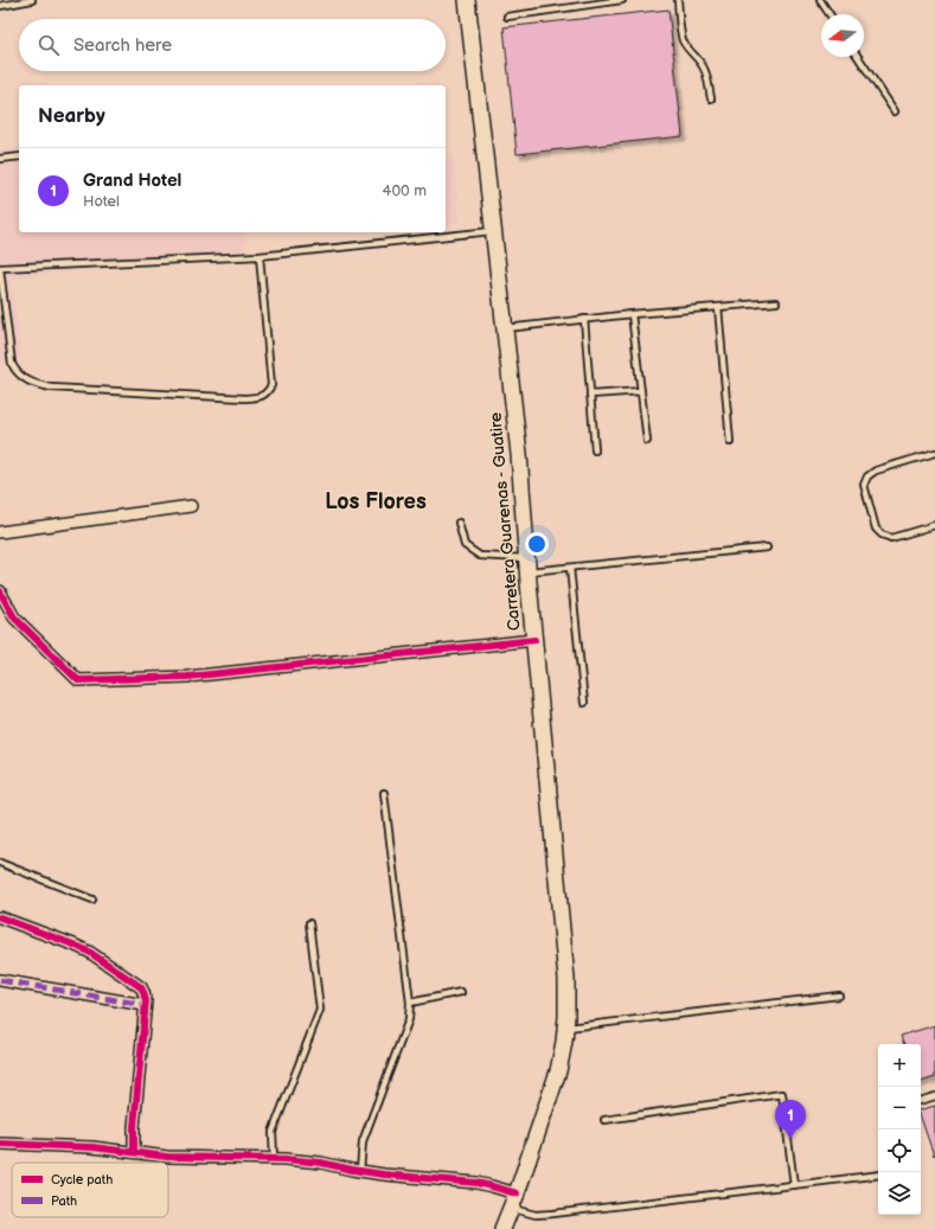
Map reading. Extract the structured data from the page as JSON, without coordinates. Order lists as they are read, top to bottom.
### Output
{
  "streets": {
    "main road": ["Carretera Guarenas - Guatire"]
  },
  "districts": ["Los Flores"],
  "legend": ["Cycle path", "Path"],
  "north": "left",
  "page": {
    "search": "Search here",
    "heading": "Nearby",
    "list": [
      {
        "mark": "1",
        "name": "Grand Hotel",
        "note": "Hotel",
        "value": "400 m"
      }
    ],
    "map_buttons": ["+", "−"],
    "pins": "1"
  }
}
